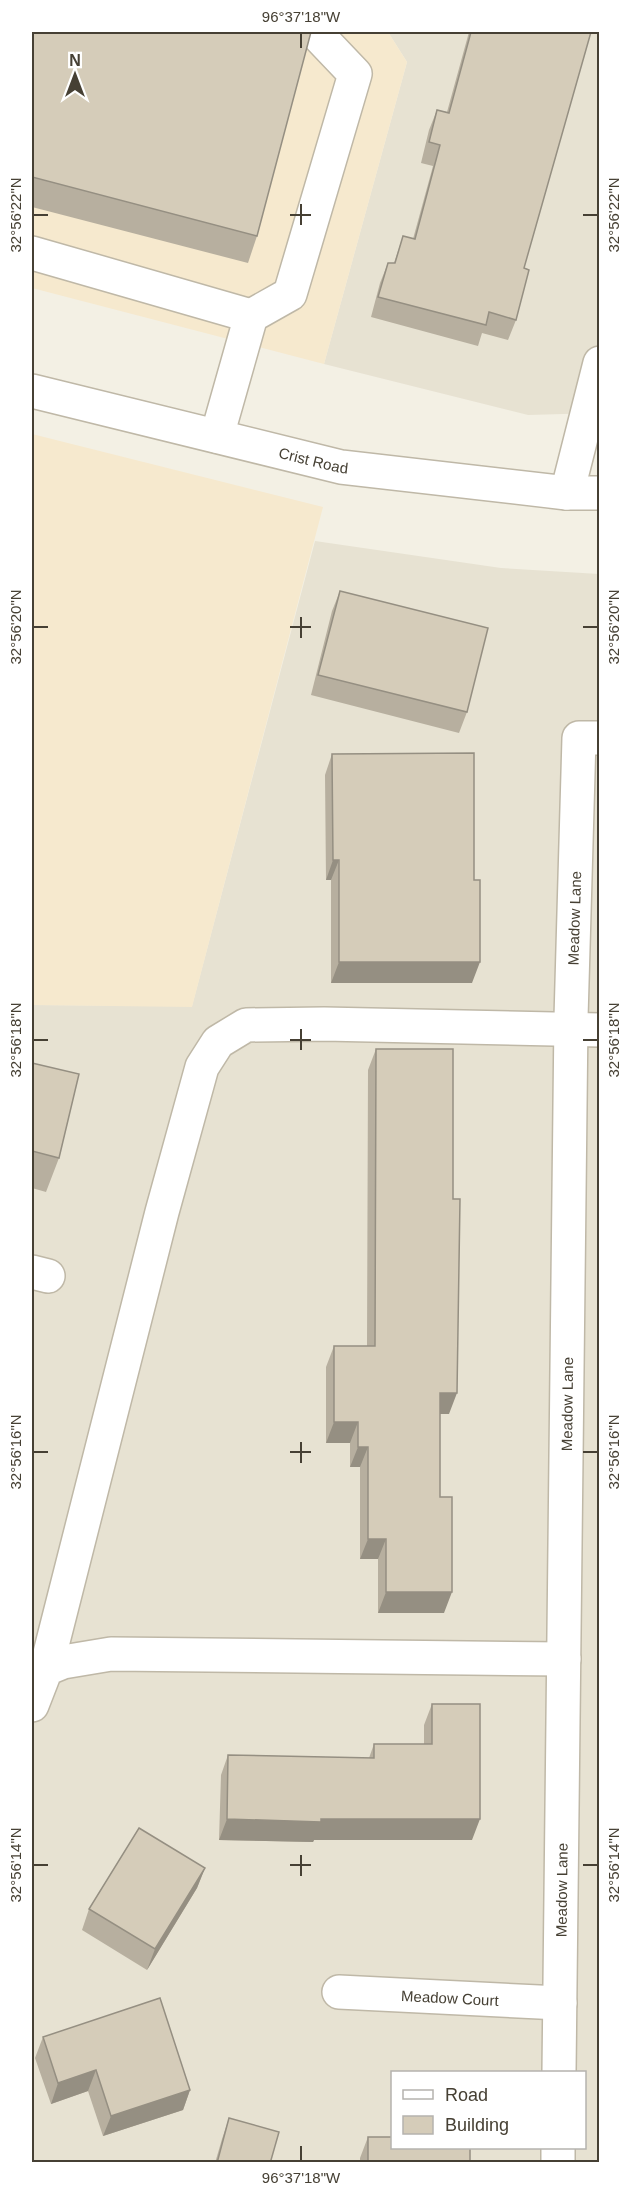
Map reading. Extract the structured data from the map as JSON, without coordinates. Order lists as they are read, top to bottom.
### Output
{
  "streets": {
    "street": ["Crist Road", "Meadow Lane", "Meadow Court"]
  },
  "crossings": [
    ["Meadow Lane", "Meadow Court"]
  ],
  "legend": ["Road", "Building"],
  "north": "top",
  "coordinates": [
    "96°37'18\"W",
    "32°56'22\"N",
    "32°56'20\"N",
    "32°56'18\"N",
    "32°56'16\"N",
    "32°56'14\"N"
  ]
}
